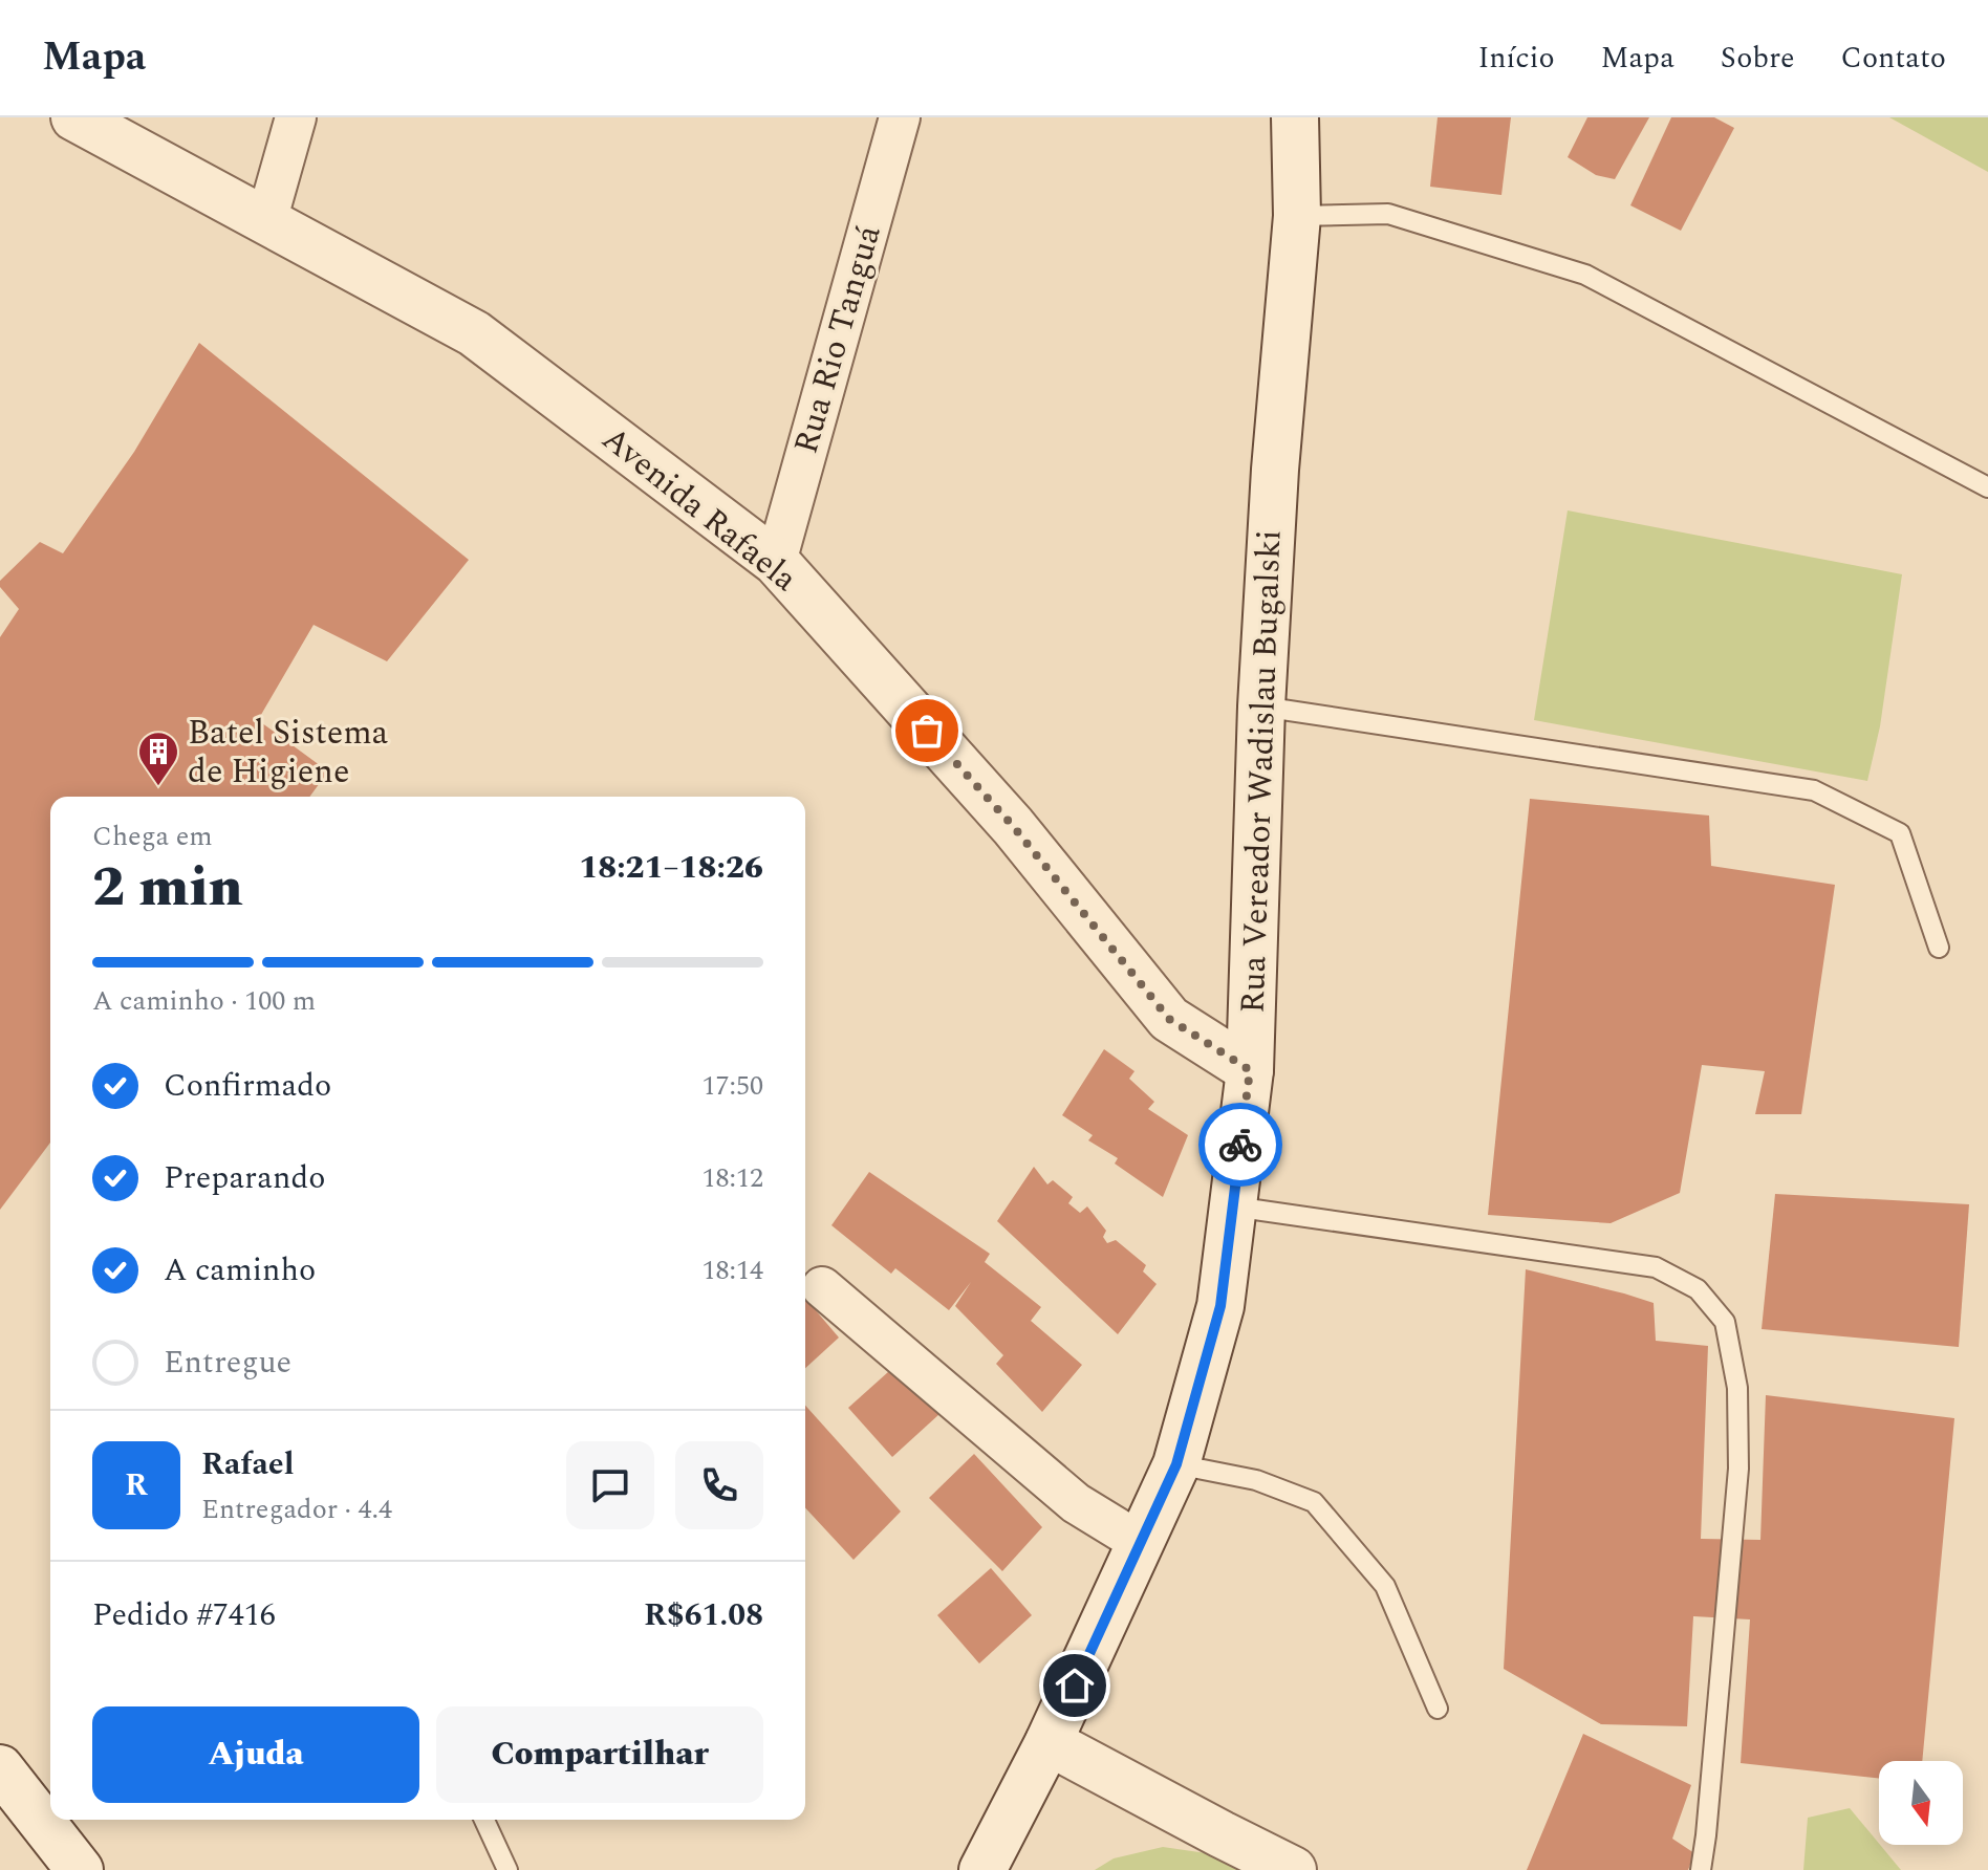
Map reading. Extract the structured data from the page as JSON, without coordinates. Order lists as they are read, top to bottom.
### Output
{
  "streets": {
    "main road": ["Avenida Rafaela", "Rua Vereador Wadislau Bugalski"],
    "street": ["Rua Rio Tanguá"]
  },
  "crossings": [
    ["Rua Rio Tanguá", "Avenida Rafaela"],
    ["Avenida Rafaela", "Rua Vereador Wadislau Bugalski"]
  ],
  "places": {
    "building": ["Batel Sistema de Higiene"]
  },
  "north": "bottom",
  "page": {
    "header": "Mapa",
    "nav": [
      "Início",
      "Mapa",
      "Sobre",
      "Contato"
    ],
    "heading": ["2 min", "Chega em", "18:21–18:26"],
    "panel": [
      "Rafael",
      "Entregador · 4.4",
      "Pedido #7416",
      "R$61.08"
    ],
    "bar": "A caminho · 100 m",
    "list": [
      ["Confirmado", "17:50"],
      ["Preparando", "18:12"],
      ["A caminho", "18:14"],
      "Entregue"
    ],
    "round": "R",
    "buttons": ["Ajuda", "Compartilhar"]
  }
}
